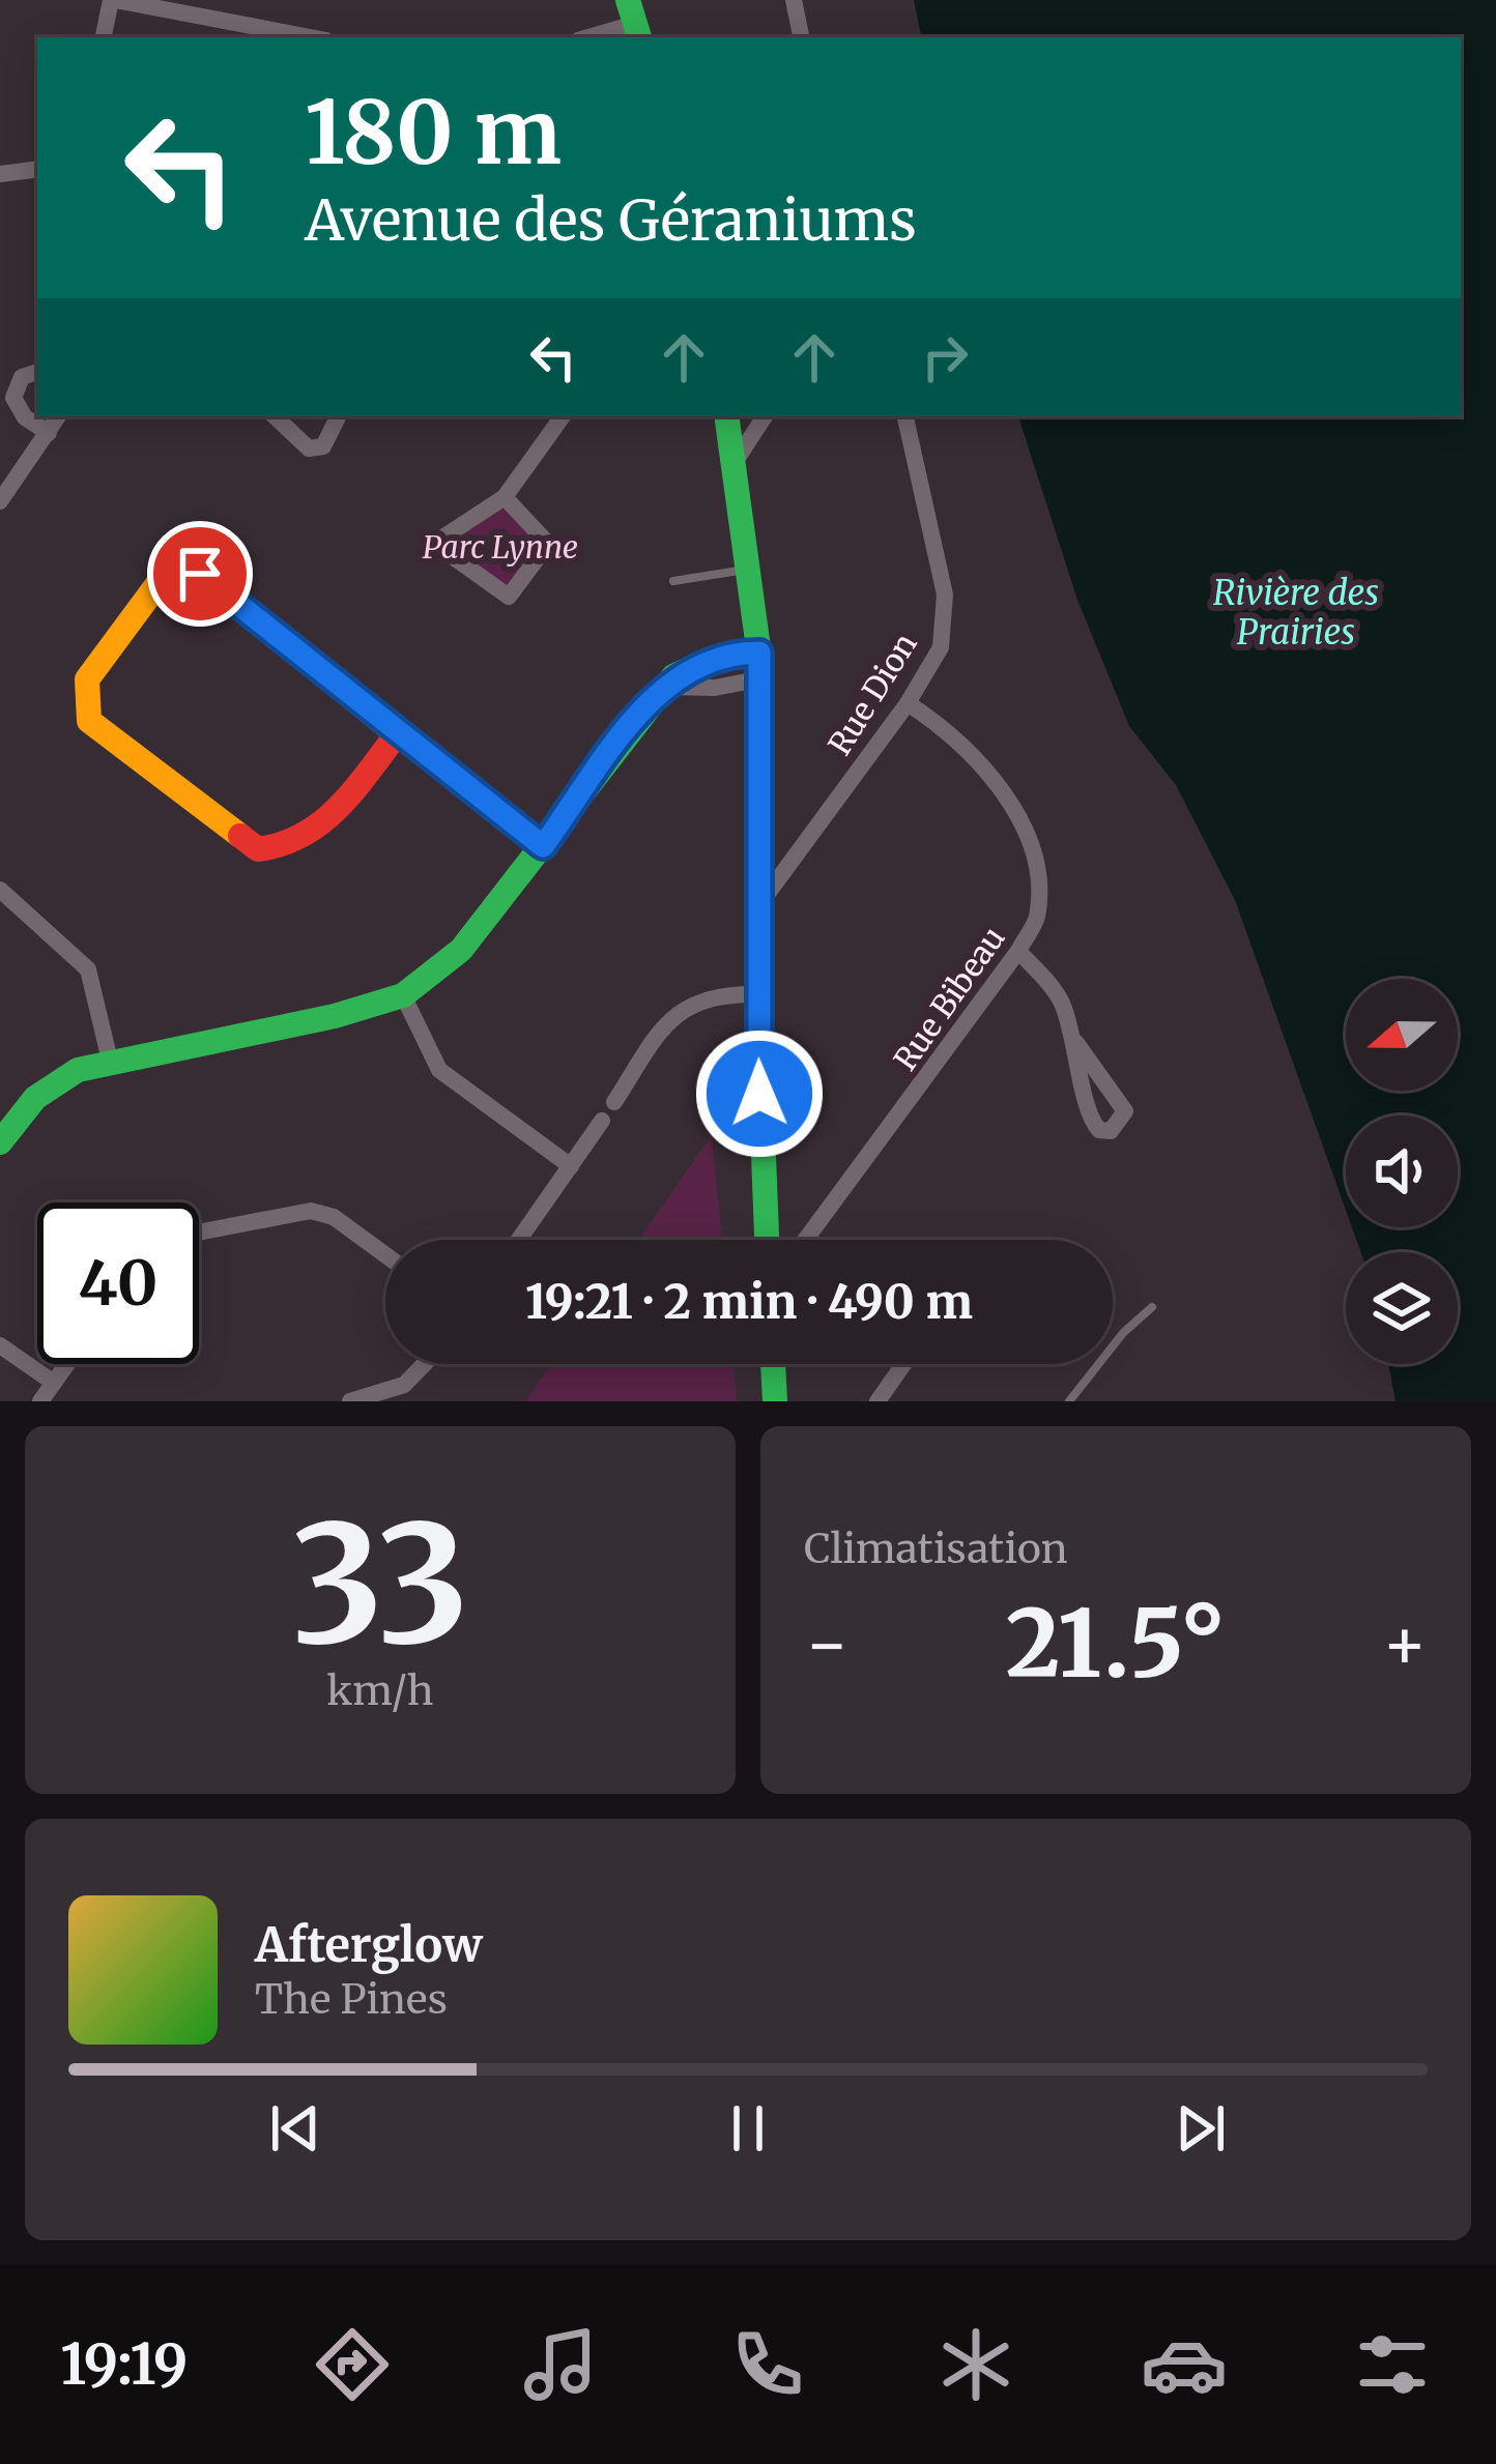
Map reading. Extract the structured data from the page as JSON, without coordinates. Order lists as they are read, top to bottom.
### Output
{
  "streets": {
    "street": ["Rue Dion", "Rue Bibeau"]
  },
  "crossings": [
    ["Rue Dion", "Rue Bibeau"]
  ],
  "water": ["Rivière des Prairies"],
  "parks": ["Parc Lynne"],
  "north": "left",
  "page": {
    "turn": ["180 m", "Avenue des Géraniums"],
    "limit": "40",
    "trip": "19:21 · 2 min · 490 m",
    "tile": [
      ["33", "km/h"],
      "Climatisation"
    ],
    "heat": ["−", "21.5°", "+"],
    "song": ["Afterglow", "The Pines"],
    "tabs": "19:19"
  }
}
